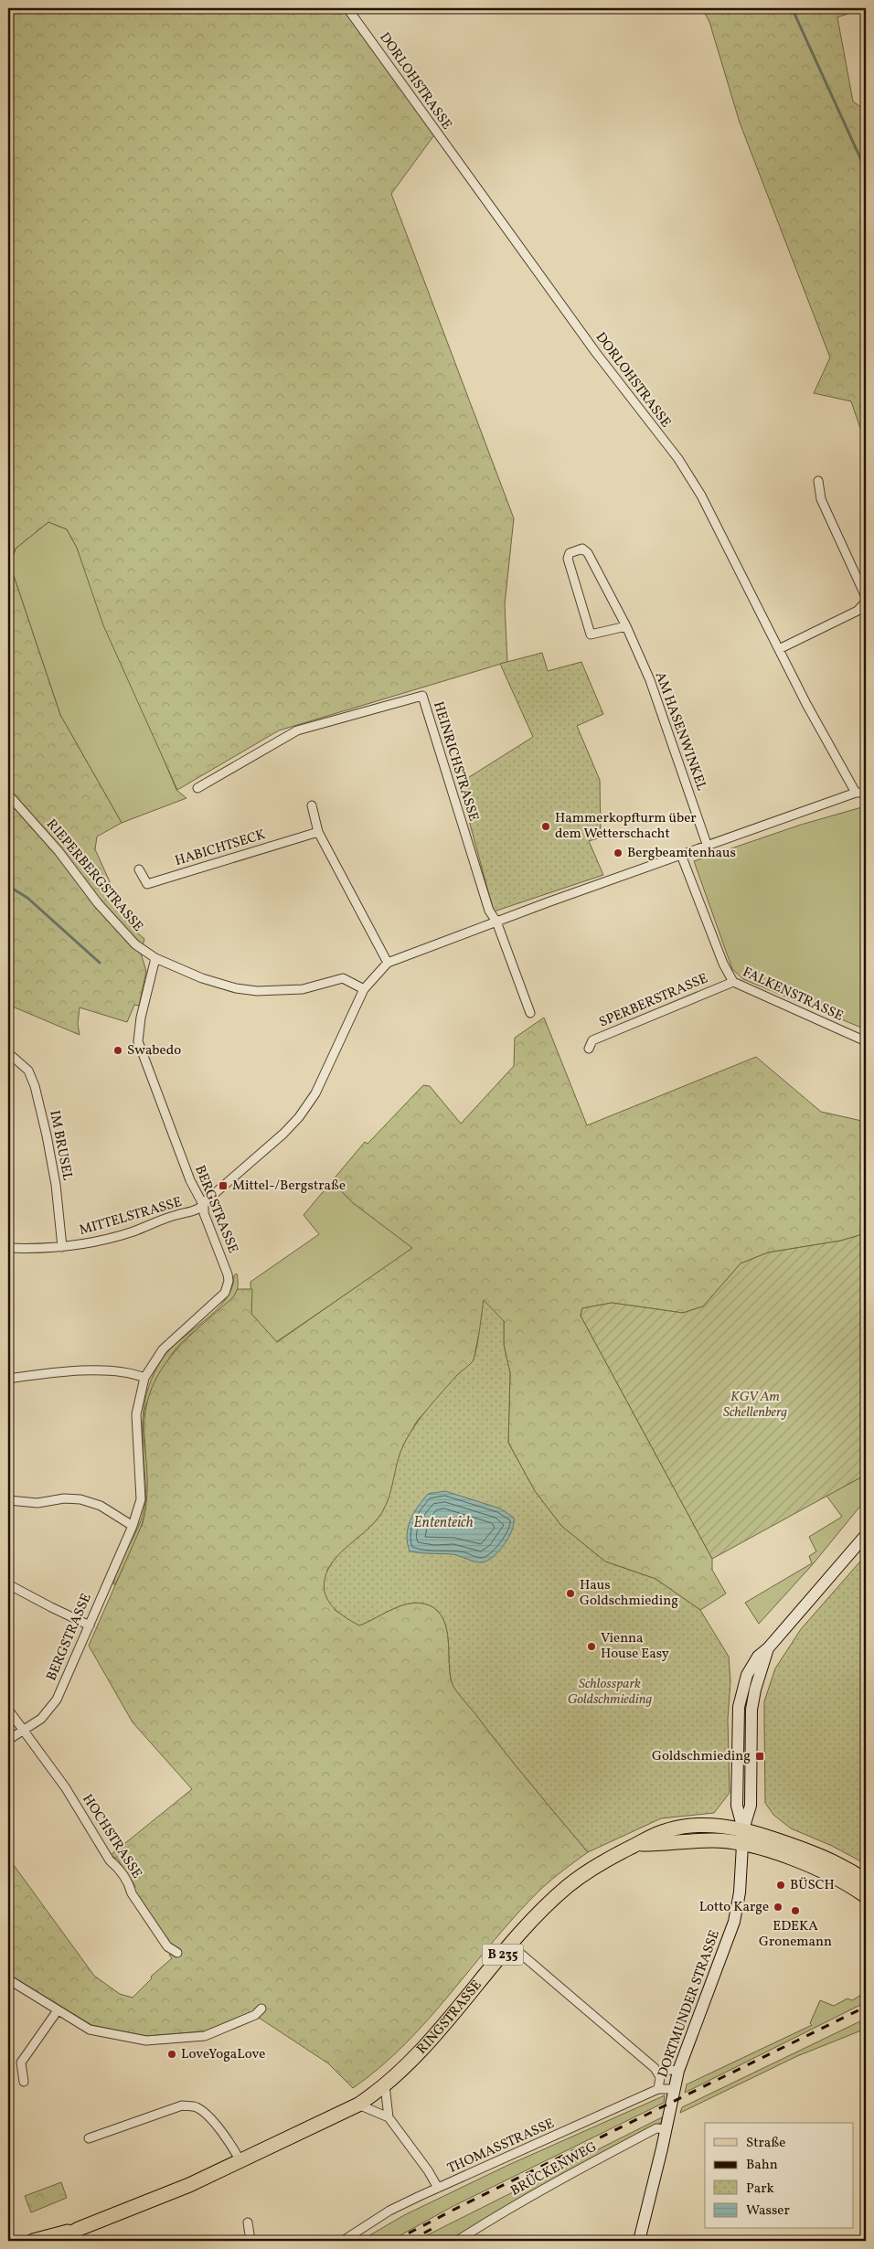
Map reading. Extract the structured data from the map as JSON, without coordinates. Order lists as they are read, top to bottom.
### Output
{
  "streets": {
    "main road": ["B 235", "RINGSTRASSE"],
    "street": [
      "DORLOHSTRASSE",
      "AM HASENWINKEL",
      "HEINRICHSTRASSE",
      "HABICHTSECK",
      "RIEPERBERGSTRASSE",
      "FALKENSTRASSE",
      "SPERBERSTRASSE",
      "IM BRUSEL",
      "BERGSTRASSE",
      "MITTELSTRASSE",
      "HOCHSTRASSE",
      "DORTMUNDER STRASSE",
      "THOMASSTRASSE",
      "BRÜCKENWEG"
    ]
  },
  "crossings": [
    ["RIEPERBERGSTRASSE", "BERGSTRASSE"],
    ["RIEPERBERGSTRASSE", "MITTELSTRASSE"],
    ["FALKENSTRASSE", "SPERBERSTRASSE"],
    ["IM BRUSEL", "MITTELSTRASSE"],
    ["BERGSTRASSE", "MITTELSTRASSE"],
    ["BERGSTRASSE", "HOCHSTRASSE"],
    ["B 235", "DORTMUNDER STRASSE"],
    ["B 235", "RINGSTRASSE"],
    ["DORTMUNDER STRASSE", "RINGSTRASSE"],
    ["DORTMUNDER STRASSE", "THOMASSTRASSE"],
    ["DORTMUNDER STRASSE", "BRÜCKENWEG"]
  ],
  "water": ["Ententeich"],
  "parks": ["KGV Am Schellenberg", "Schlosspark Goldschmieding"],
  "places": {
    "other": [
      "Hammerkopfturm über dem Wetterschacht",
      "Bergbeamtenhaus",
      "Swabedo",
      "Haus Goldschmieding",
      "Vienna House Easy",
      "BÜSCH",
      "Lotto Karge",
      "EDEKA Gronemann",
      "LoveYogaLove"
    ],
    "transit": ["Mittel-/Bergstraße", "Goldschmieding"]
  },
  "legend": [
    "Straße",
    "Bahn",
    "Park",
    "Wasser"
  ]
}
